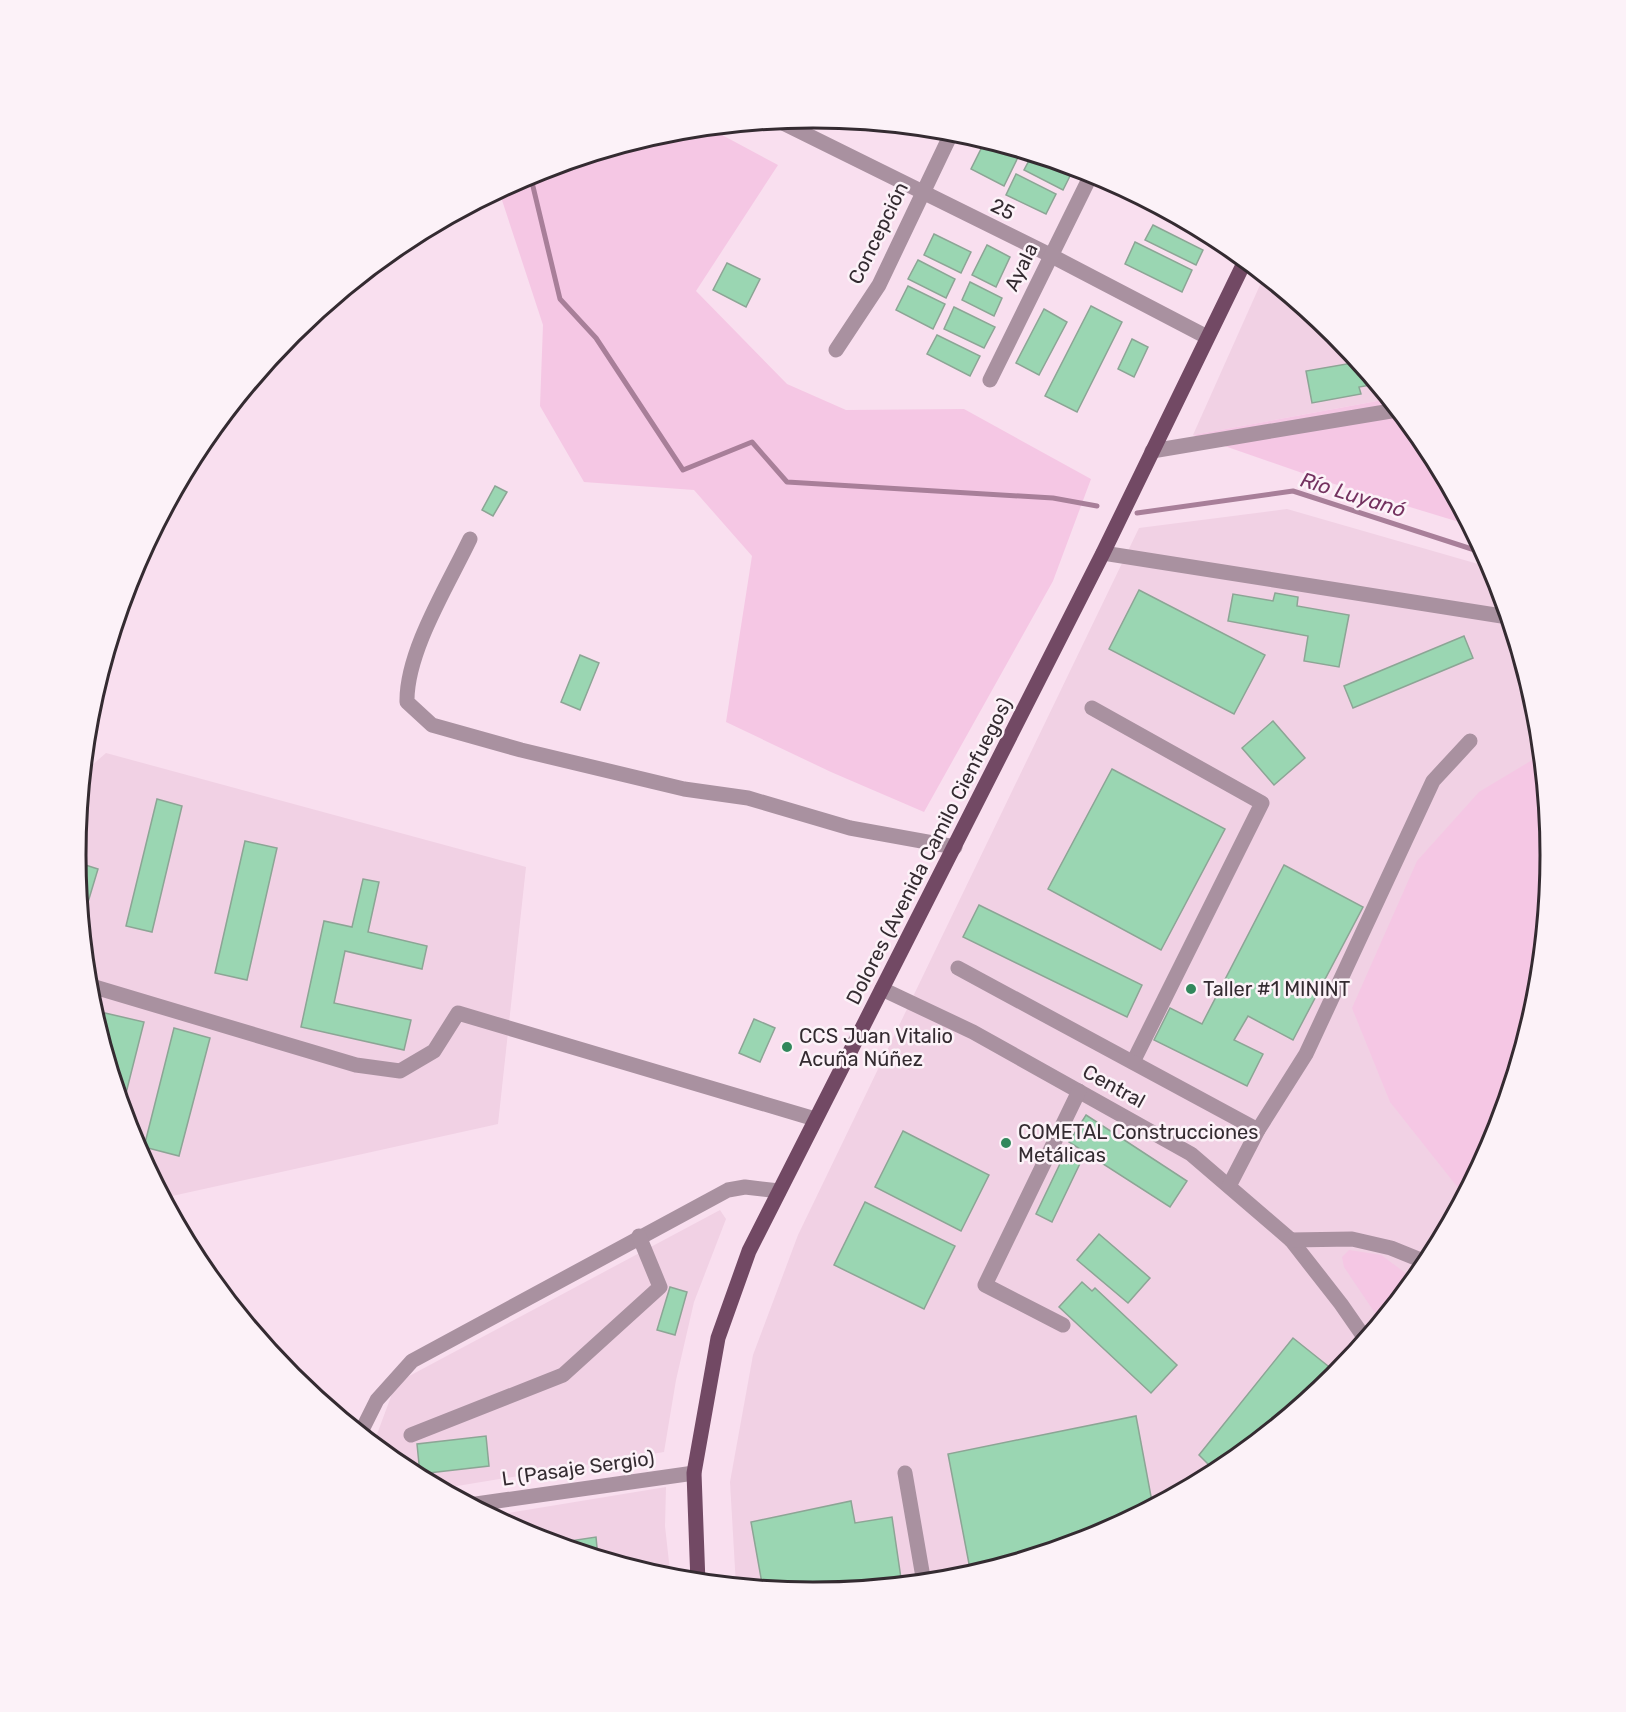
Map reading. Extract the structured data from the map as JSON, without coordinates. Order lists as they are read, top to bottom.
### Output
{
  "streets": {
    "main road": ["Dolores (Avenida Camilo Cienfuegos)"],
    "street": [
      "25",
      "Concepción",
      "Ayala",
      "Central",
      "L (Pasaje Sergio)"
    ]
  },
  "crossings": [
    ["25", "Concepción"],
    ["25", "Ayala"],
    ["25", "Dolores (Avenida Camilo Cienfuegos)"],
    ["Dolores (Avenida Camilo Cienfuegos)", "Central"],
    ["Dolores (Avenida Camilo Cienfuegos)", "L (Pasaje Sergio)"]
  ],
  "water": ["Río Luyanó"],
  "places": ["Taller #1 MININT", "CCS Juan Vitalio Acuña Núñez", "COMETAL Construcciones Metálicas"]
}
